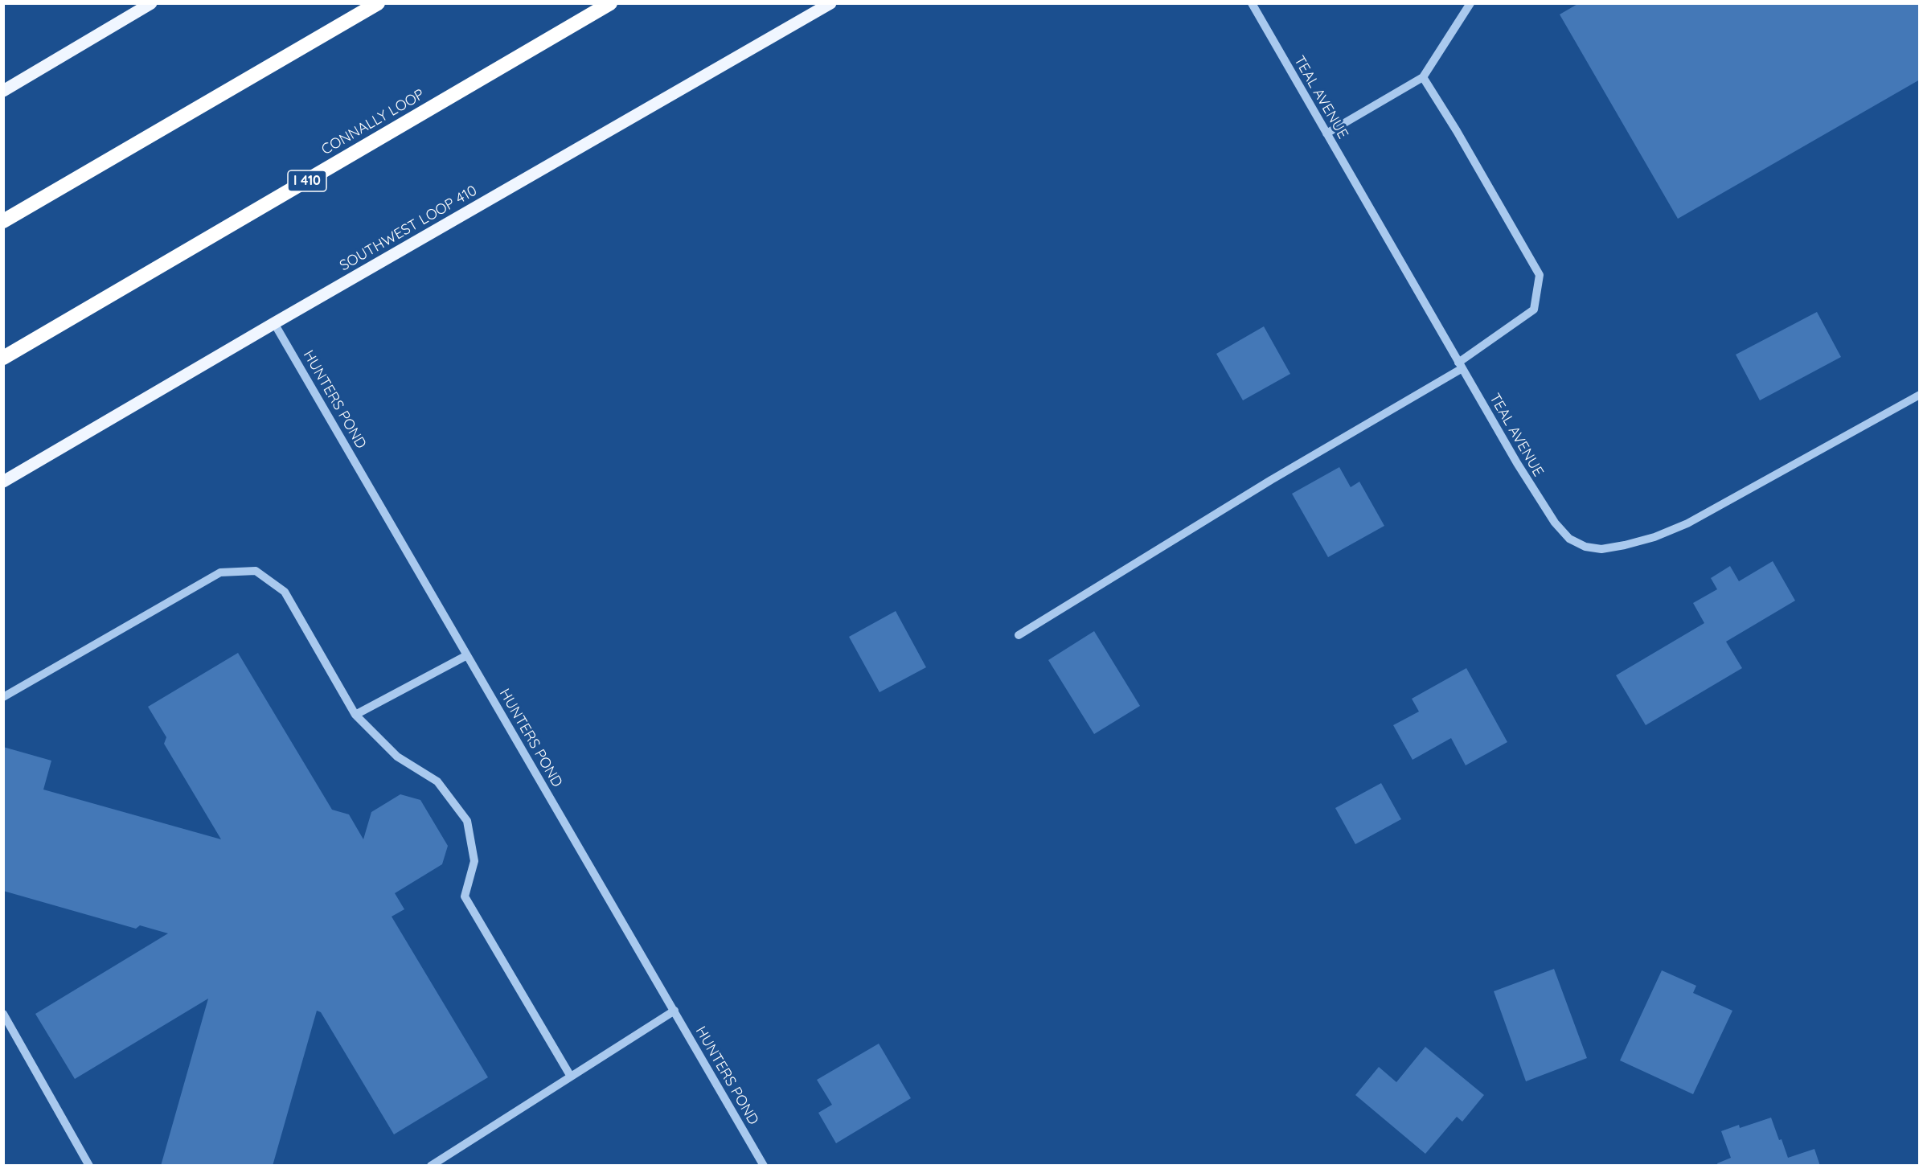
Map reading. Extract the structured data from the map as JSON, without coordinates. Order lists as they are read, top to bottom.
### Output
{
  "streets": {
    "highway": ["CONNALLY LOOP", "I 410"],
    "main road": ["SOUTHWEST LOOP 410"],
    "street": ["TEAL AVENUE", "HUNTERS POND"]
  },
  "crossings": [
    ["SOUTHWEST LOOP 410", "HUNTERS POND"]
  ]
}
